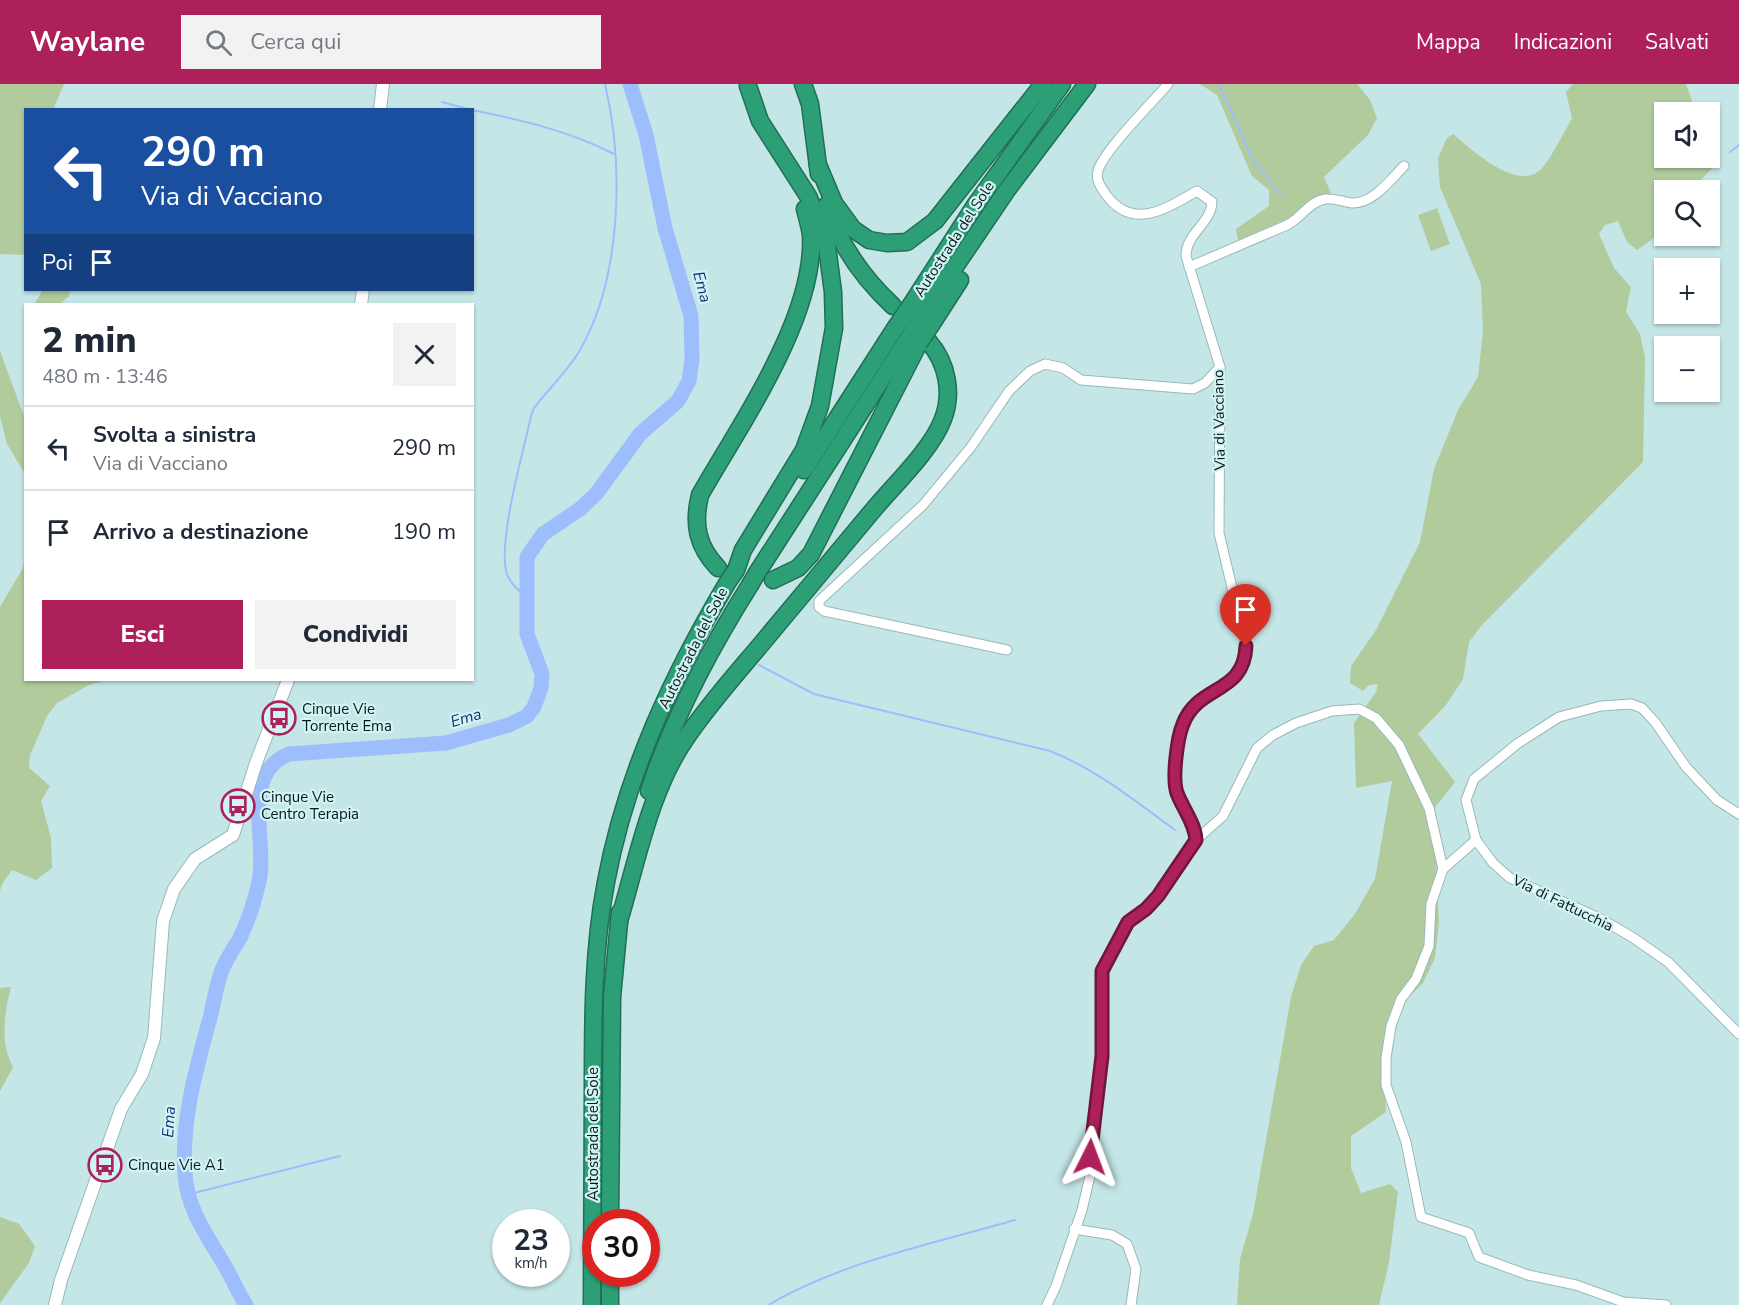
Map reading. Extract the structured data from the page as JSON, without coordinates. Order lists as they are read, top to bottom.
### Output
{
  "streets": {
    "highway": ["Autostrada del Sole"],
    "street": ["Via di Vacciano", "Via di Fattucchia"]
  },
  "water": ["Ema"],
  "places": {
    "bus stop": ["Cinque Vie Torrente Ema", "Cinque Vie Centro Terapia", "Cinque Vie A1"]
  },
  "page": {
    "header": "Waylane",
    "search": "Cerca qui",
    "nav": ["Mappa", "Indicazioni", "Salvati"],
    "map_buttons": ["+", "−"],
    "turn": ["290 m", "Via di Vacciano"],
    "then": "Poi",
    "heading": ["2 min", "480 m · 13:46"],
    "list": [
      {
        "name": "Svolta a sinistra",
        "note": "Via di Vacciano",
        "value": "290 m"
      },
      {
        "name": "Arrivo a destinazione",
        "value": "190 m"
      }
    ],
    "buttons": ["Esci", "Condividi"],
    "speed": "23 km/h",
    "limit": "30"
  }
}
